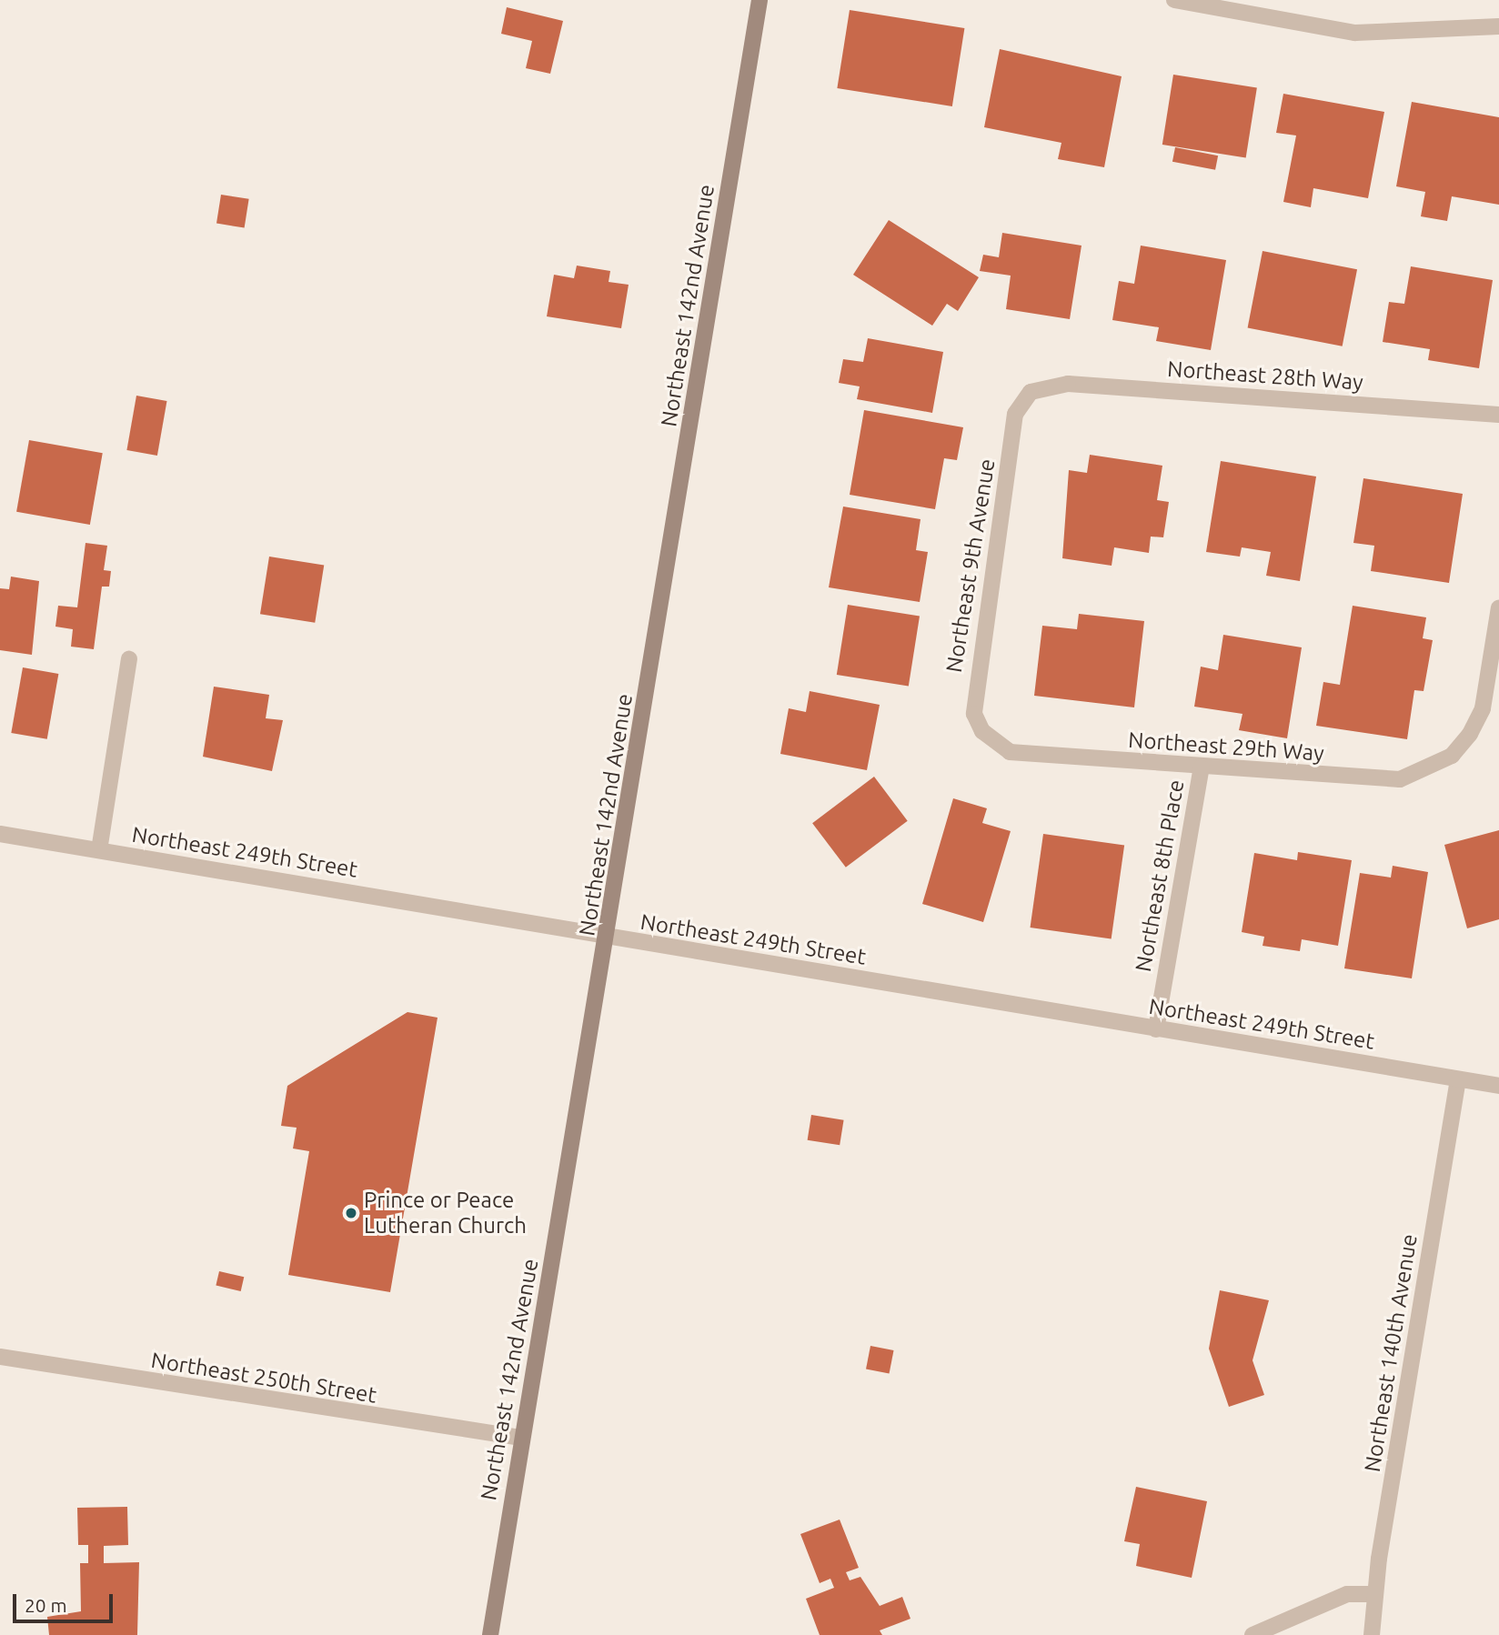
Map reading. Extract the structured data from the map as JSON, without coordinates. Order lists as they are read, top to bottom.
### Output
{
  "streets": {
    "main road": ["Northeast 142nd Avenue"],
    "street": [
      "Northeast 28th Way",
      "Northeast 9th Avenue",
      "Northeast 29th Way",
      "Northeast 249th Street",
      "Northeast 8th Place",
      "Northeast 140th Avenue",
      "Northeast 250th Street"
    ]
  },
  "crossings": [
    ["Northeast 142nd Avenue", "Northeast 249th Street"],
    ["Northeast 142nd Avenue", "Northeast 250th Street"],
    ["Northeast 28th Way", "Northeast 9th Avenue"],
    ["Northeast 9th Avenue", "Northeast 29th Way"],
    ["Northeast 29th Way", "Northeast 8th Place"],
    ["Northeast 249th Street", "Northeast 8th Place"],
    ["Northeast 249th Street", "Northeast 140th Avenue"]
  ],
  "places": ["Prince or Peace Lutheran Church"],
  "scale_bar": "20 m"
}
